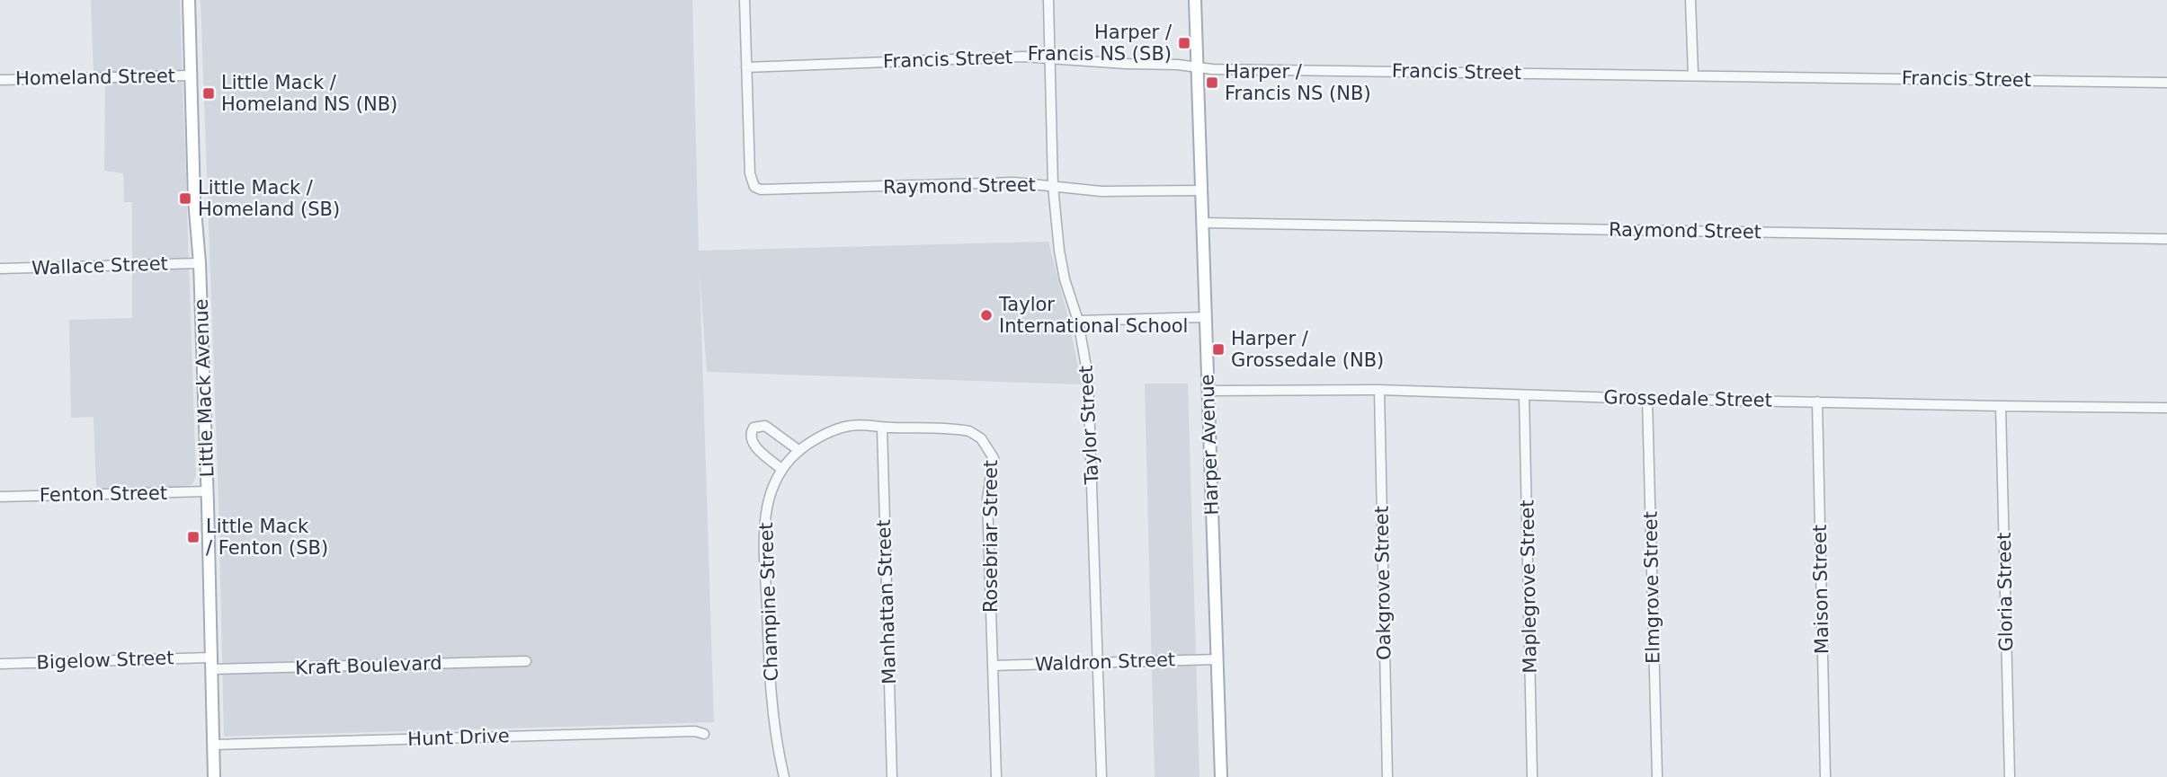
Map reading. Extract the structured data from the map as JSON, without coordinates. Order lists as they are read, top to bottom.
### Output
{
  "streets": {
    "main road": ["Little Mack Avenue", "Harper Avenue"],
    "street": [
      "Francis Street",
      "Homeland Street",
      "Raymond Street",
      "Wallace Street",
      "Grossedale Street",
      "Taylor Street",
      "Fenton Street",
      "Rosebriar Street",
      "Oakgrove Street",
      "Maplegrove Street",
      "Elmgrove Street",
      "Maison Street",
      "Gloria Street",
      "Champine Street",
      "Manhattan Street",
      "Bigelow Street",
      "Waldron Street",
      "Kraft Boulevard",
      "Hunt Drive"
    ]
  },
  "crossings": [
    ["Francis Street", "Raymond Street"],
    ["Francis Street", "Taylor Street"],
    ["Francis Street", "Harper Avenue"],
    ["Homeland Street", "Little Mack Avenue"],
    ["Raymond Street", "Taylor Street"],
    ["Raymond Street", "Harper Avenue"],
    ["Wallace Street", "Little Mack Avenue"],
    ["Little Mack Avenue", "Fenton Street"],
    ["Little Mack Avenue", "Bigelow Street"],
    ["Little Mack Avenue", "Kraft Boulevard"],
    ["Little Mack Avenue", "Hunt Drive"],
    ["Grossedale Street", "Harper Avenue"],
    ["Grossedale Street", "Oakgrove Street"],
    ["Grossedale Street", "Maplegrove Street"],
    ["Grossedale Street", "Elmgrove Street"],
    ["Grossedale Street", "Maison Street"],
    ["Grossedale Street", "Gloria Street"],
    ["Taylor Street", "Waldron Street"],
    ["Harper Avenue", "Waldron Street"],
    ["Rosebriar Street", "Champine Street"],
    ["Rosebriar Street", "Manhattan Street"],
    ["Rosebriar Street", "Waldron Street"],
    ["Champine Street", "Manhattan Street"],
    ["Bigelow Street", "Kraft Boulevard"]
  ],
  "places": {
    "transit": [
      "Harper / Francis NS (SB)",
      "Harper / Francis NS (NB)",
      "Little Mack / Homeland NS (NB)",
      "Little Mack / Homeland (SB)",
      "Harper / Grossedale (NB)",
      "Little Mack / Fenton (SB)"
    ],
    "other": ["Taylor International School"]
  }
}
